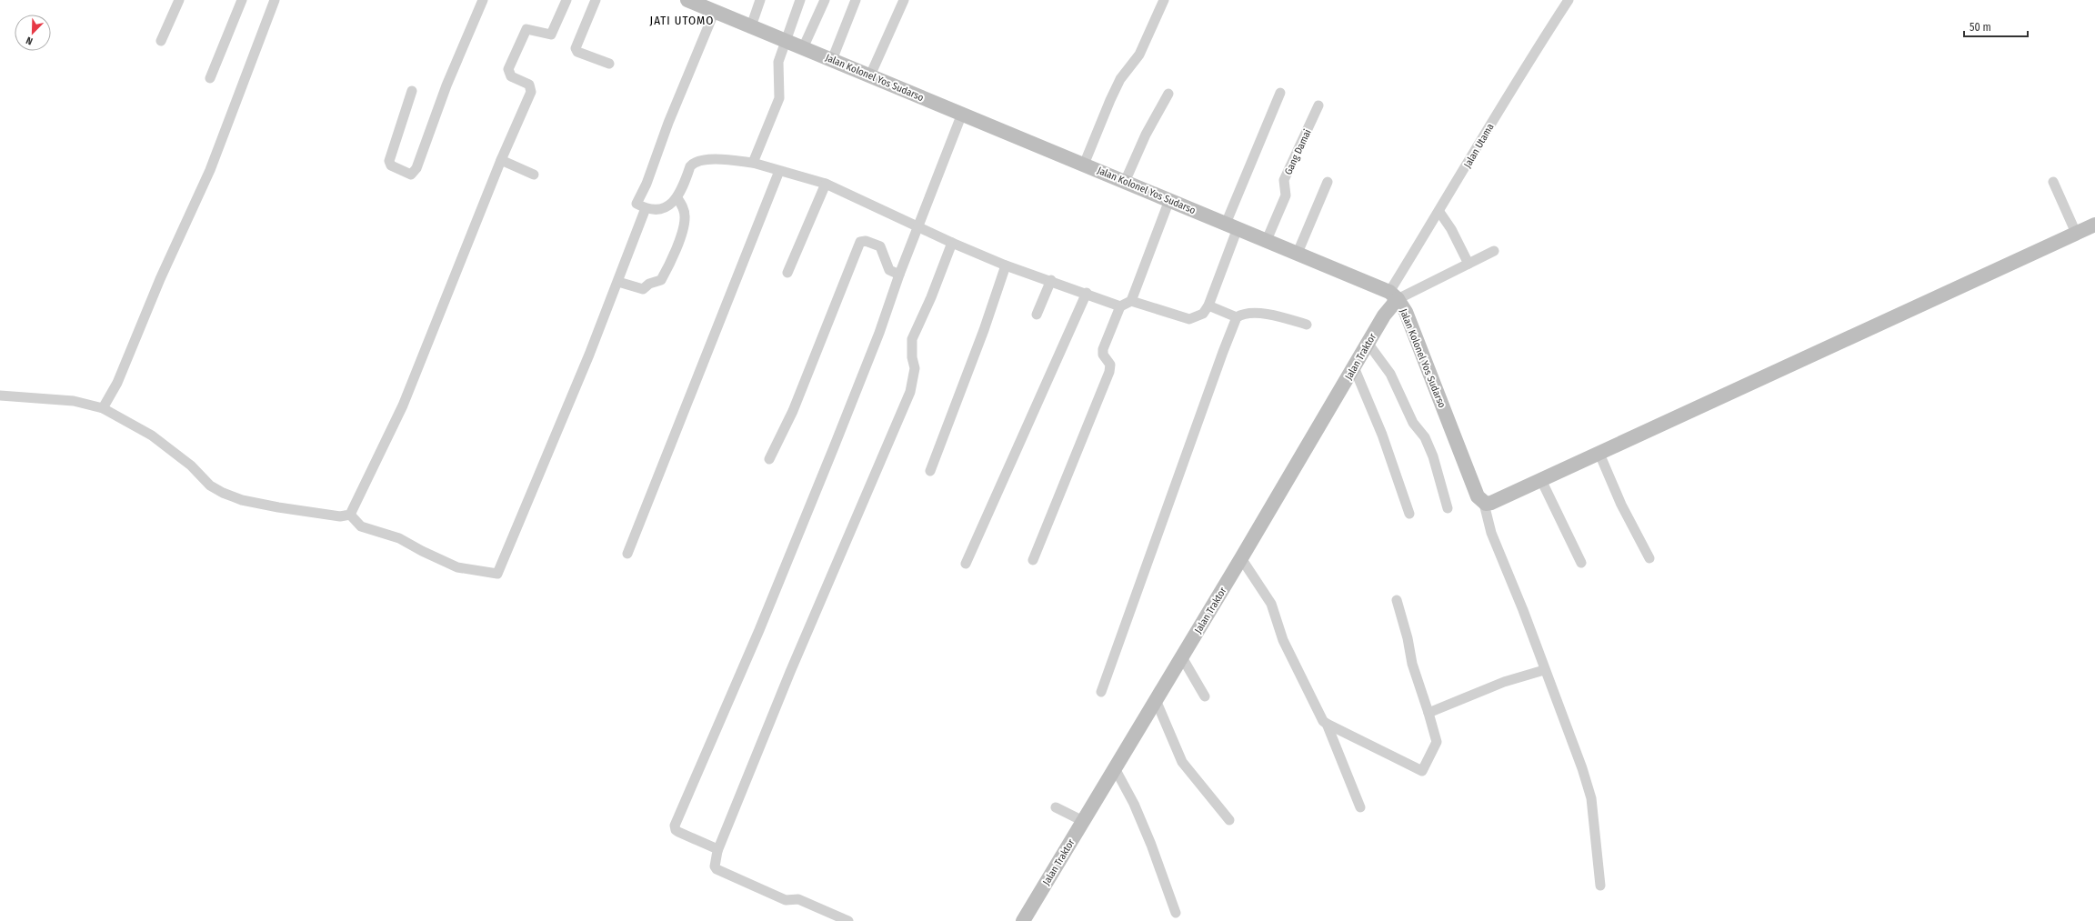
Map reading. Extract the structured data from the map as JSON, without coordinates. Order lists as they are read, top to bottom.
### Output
{
  "streets": {
    "street": [
      "Jalan Kolonel Yos Sudarso",
      "Jalan Utama",
      "Gang Damai",
      "Jalan Traktor"
    ]
  },
  "crossings": [
    ["Jalan Kolonel Yos Sudarso", "Jalan Utama"],
    ["Jalan Kolonel Yos Sudarso", "Gang Damai"],
    ["Jalan Kolonel Yos Sudarso", "Jalan Traktor"],
    ["Jalan Utama", "Jalan Traktor"]
  ],
  "districts": ["JATI UTOMO"],
  "scale_bar": "50 m",
  "north": "bottom left"
}
